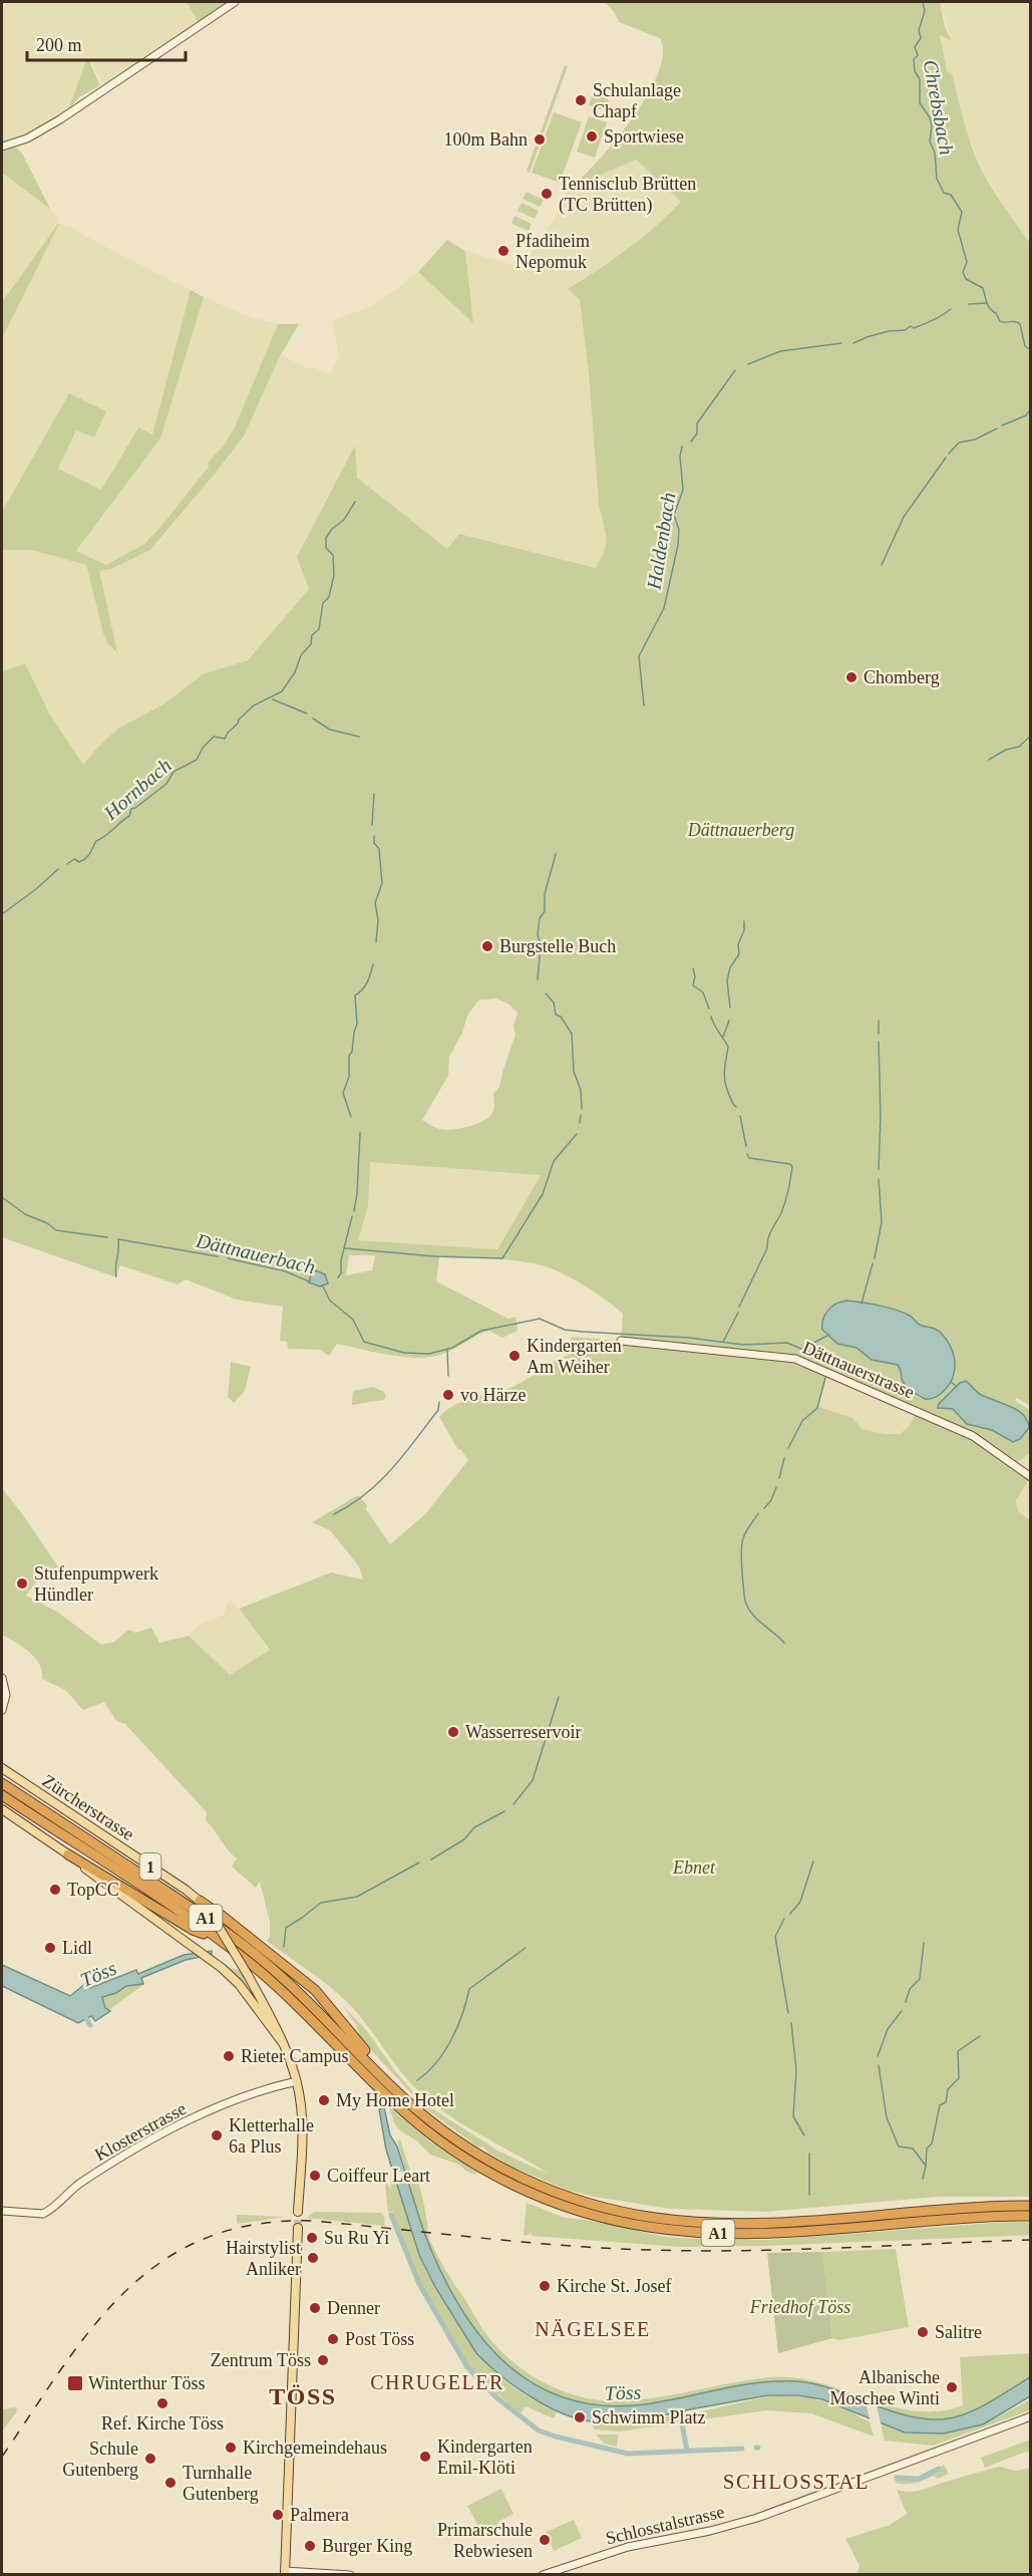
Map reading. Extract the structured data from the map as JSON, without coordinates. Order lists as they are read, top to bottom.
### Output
{
  "streets": {
    "highway": ["A1"],
    "main road": ["Zürcherstrasse", "1"],
    "street": ["Dättnauerstrasse", "Klosterstrasse", "Schlosstalstrasse"]
  },
  "crossings": [
    ["Zürcherstrasse", "A1"],
    ["Zürcherstrasse", "Klosterstrasse"]
  ],
  "districts": [
    "NÄGELSEE",
    "CHRUGELER",
    "TÖSS",
    "SCHLOSSTAL"
  ],
  "water": [
    "Chrebsbach",
    "Haldenbach",
    "Hornbach",
    "Dättnauerbach",
    "Töss"
  ],
  "parks": ["Dättnauerberg", "Ebnet", "Friedhof Töss"],
  "places": {
    "other": [
      "Schulanlage Chapf",
      "Sportwiese",
      "100m Bahn",
      "Tennisclub Brütten (TC Brütten)",
      "Pfadiheim Nepomuk",
      "Chomberg",
      "Burgstelle Buch",
      "Kindergarten Am Weiher",
      "vo Härze",
      "Stufenpumpwerk Hündler",
      "Wasserreservoir",
      "TopCC",
      "Lidl",
      "Rieter Campus",
      "My Home Hotel",
      "Kletterhalle 6a Plus",
      "Coiffeur Leart",
      "Su Ru Yi",
      "Hairstylist Anliker",
      "Kirche St. Josef",
      "Denner",
      "Salitre",
      "Post Töss",
      "Zentrum Töss",
      "Albanische Moschee Winti",
      "Ref. Kirche Töss",
      "Schwimm Platz",
      "Kirchgemeindehaus",
      "Kindergarten Emil-Klöti",
      "Schule Gutenberg",
      "Turnhalle Gutenberg",
      "Palmera",
      "Primarschule Rebwiesen",
      "Burger King"
    ],
    "transit": ["Winterthur Töss"]
  },
  "scale_bar": "200 m"
}
